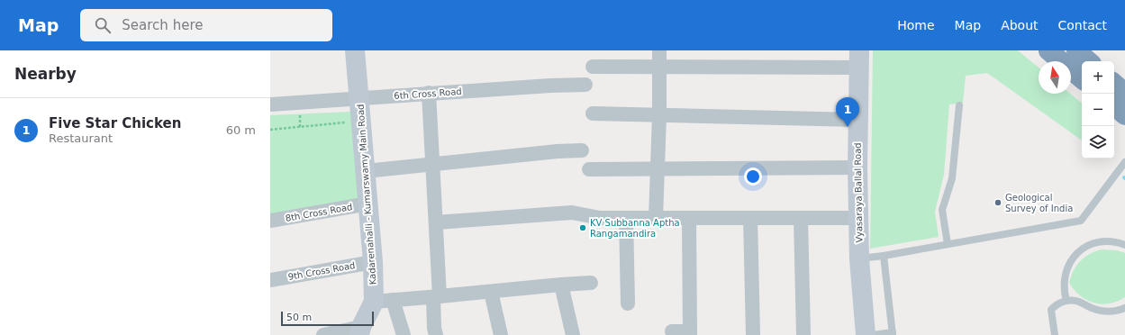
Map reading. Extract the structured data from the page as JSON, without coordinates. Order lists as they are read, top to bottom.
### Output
{
  "streets": {
    "street": [
      "6th Cross Road",
      "Vyasaraya Ballal Road",
      "Kadarenahalli - Kumarswamy Main Road",
      "8th Cross Road",
      "9th Cross Road"
    ]
  },
  "crossings": [
    ["6th Cross Road", "Kadarenahalli - Kumarswamy Main Road"],
    ["Kadarenahalli - Kumarswamy Main Road", "8th Cross Road"],
    ["Kadarenahalli - Kumarswamy Main Road", "9th Cross Road"]
  ],
  "places": ["Geological Survey of India", "KV Subbanna Aptha Rangamandira"],
  "scale_bar": "50 m",
  "north": "top",
  "page": {
    "header": "Map",
    "search": "Search here",
    "nav": [
      "Home",
      "Map",
      "About",
      "Contact"
    ],
    "heading": "Nearby",
    "map_buttons": ["+", "−"],
    "list": [
      {
        "mark": "1",
        "name": "Five Star Chicken",
        "note": "Restaurant",
        "value": "60 m"
      }
    ],
    "pins": "1",
    "scale": "50 m"
  }
}
